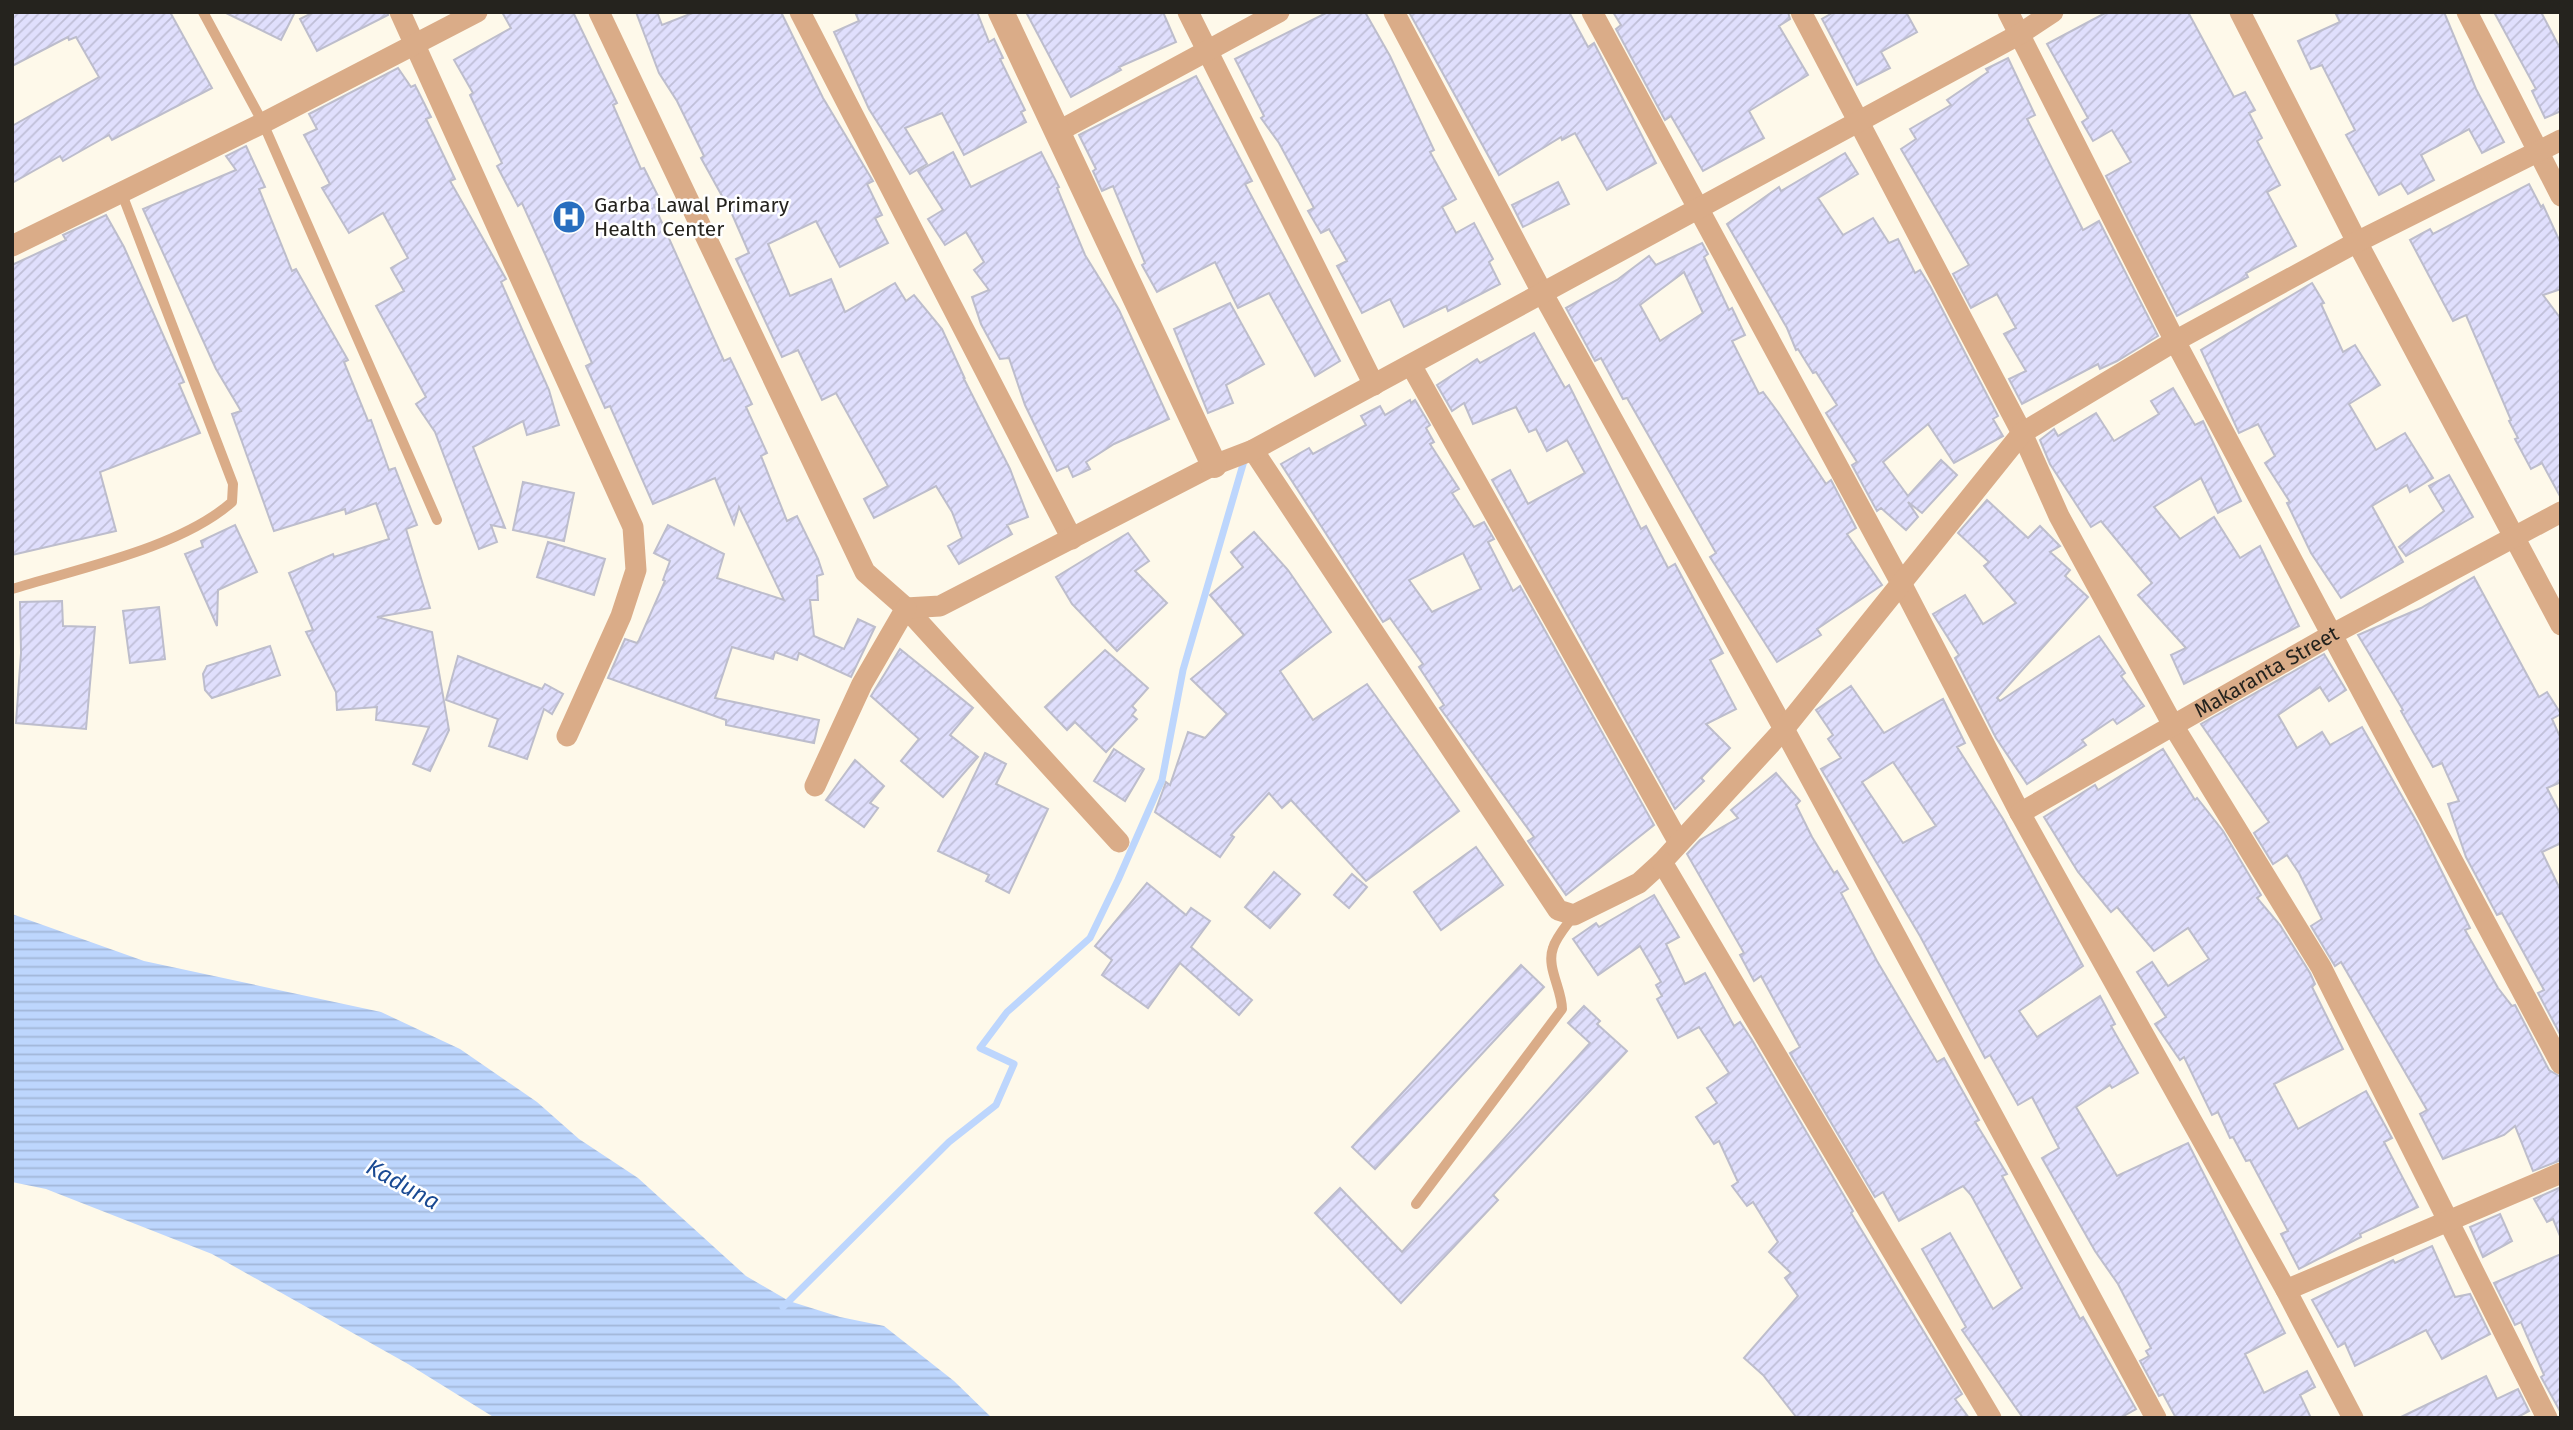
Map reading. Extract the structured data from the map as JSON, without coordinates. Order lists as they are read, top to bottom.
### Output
{
  "streets": {
    "street": ["Makaranta Street"]
  },
  "water": ["Kaduna"],
  "places": {
    "hospital": ["Garba Lawal Primary Health Center"]
  }
}
